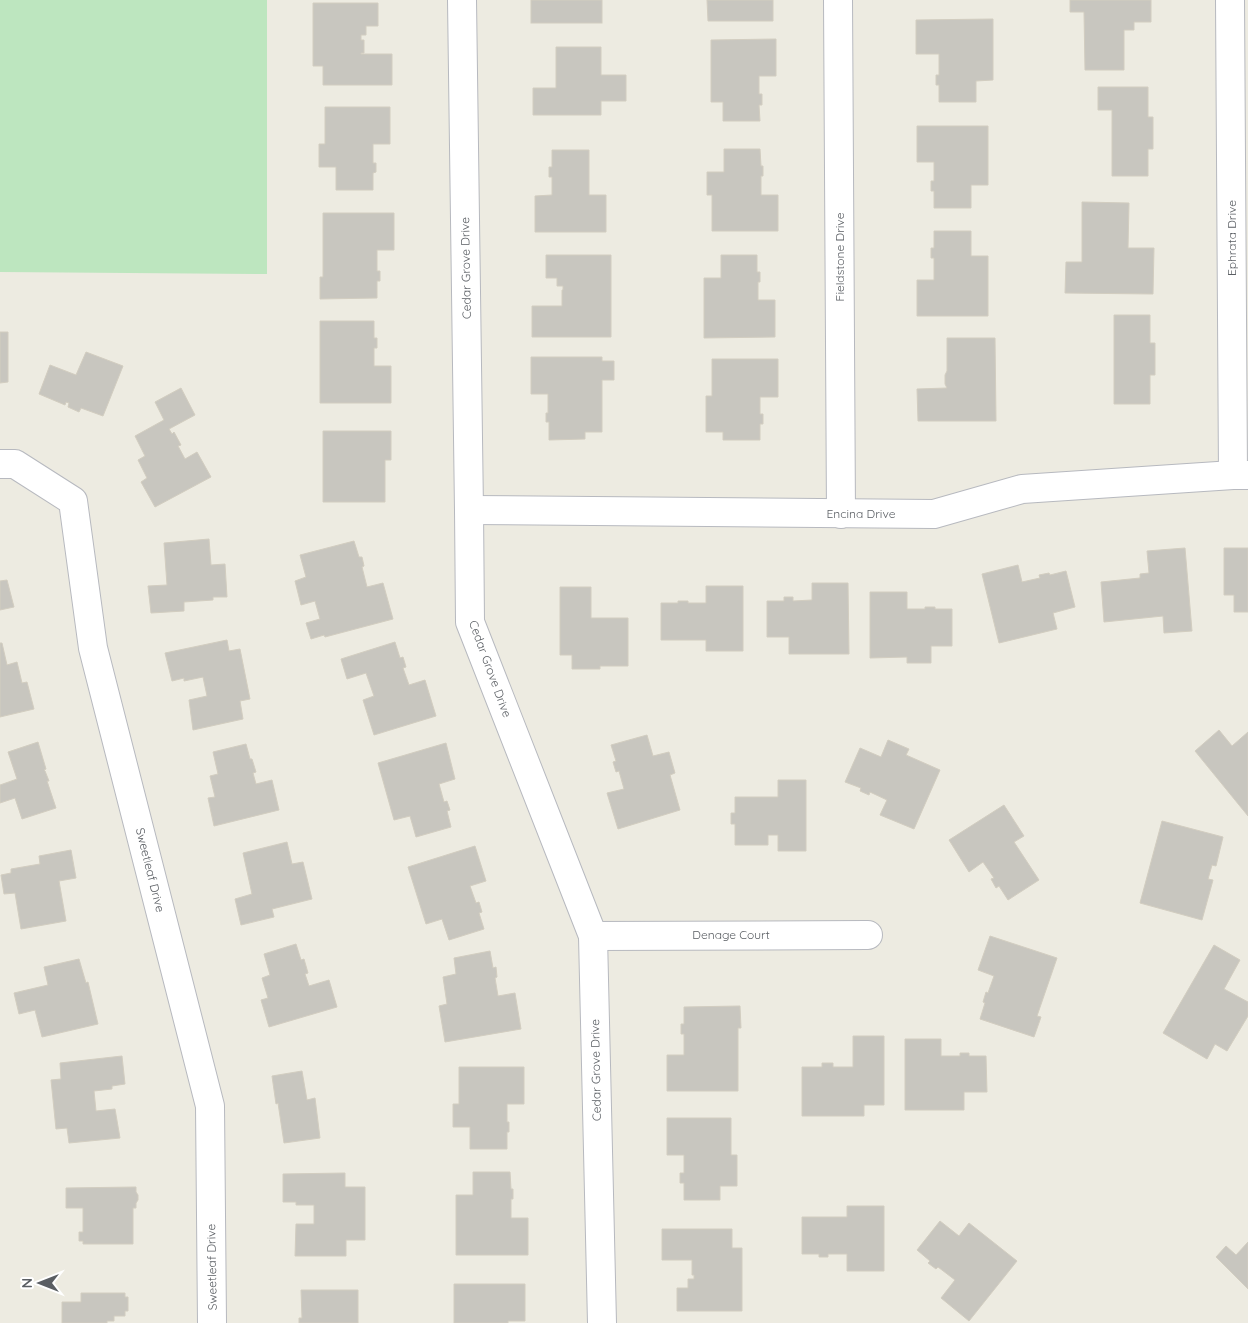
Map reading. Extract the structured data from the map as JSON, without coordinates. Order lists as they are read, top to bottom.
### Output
{
  "streets": {
    "street": [
      "Ephrata Drive",
      "Fieldstone Drive",
      "Cedar Grove Drive",
      "Encina Drive",
      "Sweetleaf Drive",
      "Denage Court"
    ]
  },
  "crossings": [
    ["Ephrata Drive", "Encina Drive"],
    ["Fieldstone Drive", "Encina Drive"],
    ["Cedar Grove Drive", "Encina Drive"],
    ["Cedar Grove Drive", "Denage Court"]
  ],
  "north": "left"
}
